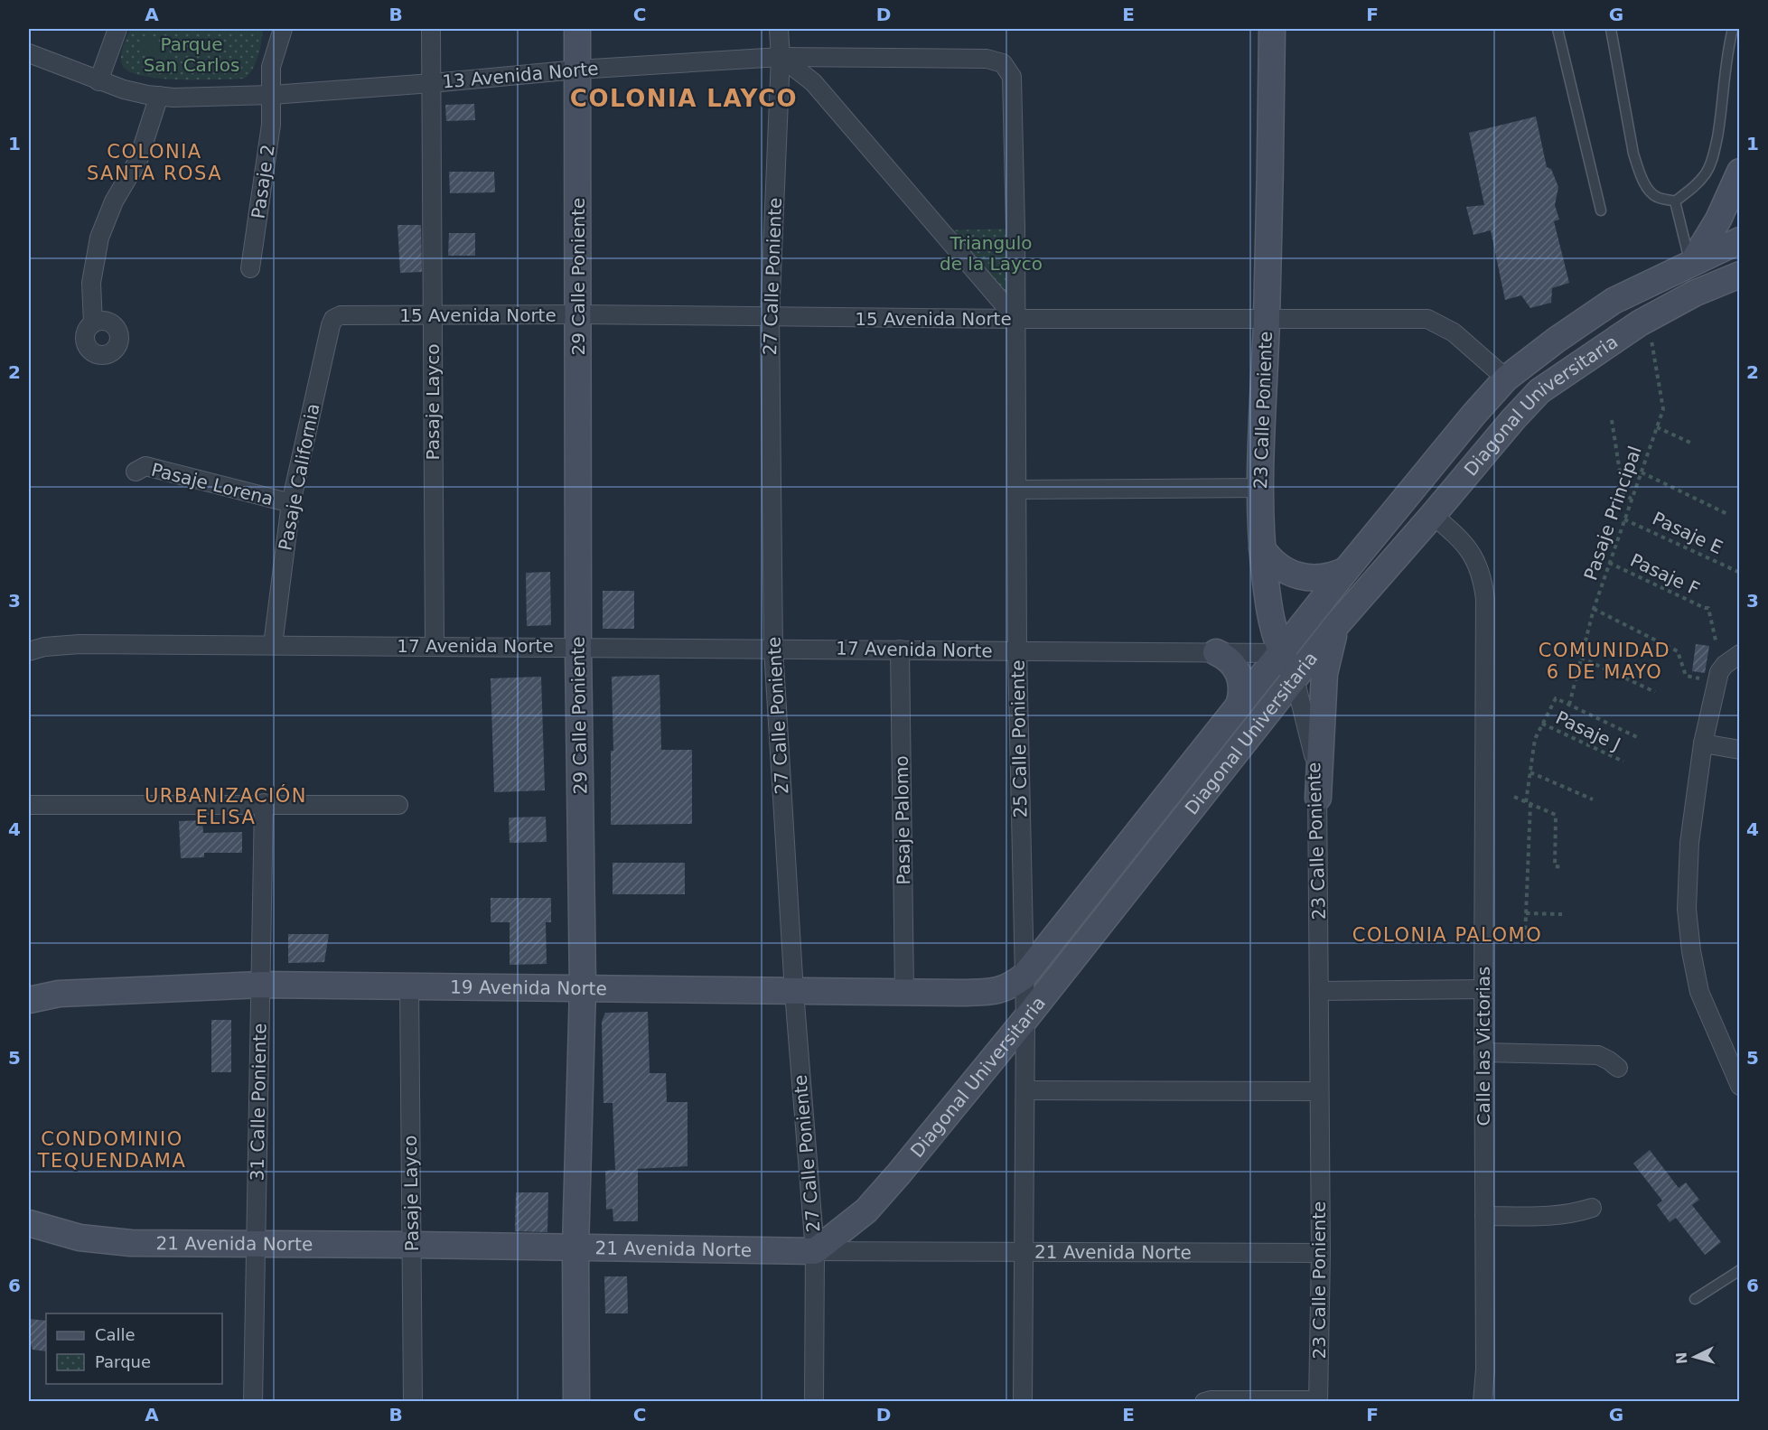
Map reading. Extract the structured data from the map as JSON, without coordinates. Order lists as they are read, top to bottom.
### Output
{
  "streets": {
    "main road": [
      "29 Calle Poniente",
      "Diagonal Universitaria",
      "23 Calle Poniente",
      "19 Avenida Norte",
      "21 Avenida Norte"
    ],
    "street": [
      "13 Avenida Norte",
      "Pasaje 2",
      "27 Calle Poniente",
      "15 Avenida Norte",
      "Pasaje Layco",
      "Pasaje California",
      "Pasaje Lorena",
      "17 Avenida Norte",
      "25 Calle Poniente",
      "Pasaje Palomo",
      "Calle las Victorias",
      "31 Calle Poniente"
    ],
    "path": [
      "Pasaje Principal",
      "Pasaje E",
      "Pasaje F",
      "Pasaje J"
    ]
  },
  "crossings": [
    ["13 Avenida Norte", "Pasaje 2"],
    ["13 Avenida Norte", "29 Calle Poniente"],
    ["13 Avenida Norte", "27 Calle Poniente"],
    ["13 Avenida Norte", "Pasaje Layco"],
    ["13 Avenida Norte", "25 Calle Poniente"],
    ["29 Calle Poniente", "15 Avenida Norte"],
    ["29 Calle Poniente", "17 Avenida Norte"],
    ["29 Calle Poniente", "19 Avenida Norte"],
    ["29 Calle Poniente", "21 Avenida Norte"],
    ["27 Calle Poniente", "15 Avenida Norte"],
    ["27 Calle Poniente", "Diagonal Universitaria"],
    ["27 Calle Poniente", "17 Avenida Norte"],
    ["27 Calle Poniente", "19 Avenida Norte"],
    ["27 Calle Poniente", "21 Avenida Norte"],
    ["15 Avenida Norte", "Pasaje Layco"],
    ["15 Avenida Norte", "Diagonal Universitaria"],
    ["15 Avenida Norte", "23 Calle Poniente"],
    ["15 Avenida Norte", "Pasaje California"],
    ["15 Avenida Norte", "25 Calle Poniente"],
    ["Pasaje Layco", "17 Avenida Norte"],
    ["Pasaje Layco", "19 Avenida Norte"],
    ["Pasaje Layco", "21 Avenida Norte"],
    ["Diagonal Universitaria", "23 Calle Poniente"],
    ["Diagonal Universitaria", "17 Avenida Norte"],
    ["Diagonal Universitaria", "25 Calle Poniente"],
    ["Diagonal Universitaria", "19 Avenida Norte"],
    ["Diagonal Universitaria", "Calle las Victorias"],
    ["Diagonal Universitaria", "21 Avenida Norte"],
    ["23 Calle Poniente", "17 Avenida Norte"],
    ["23 Calle Poniente", "21 Avenida Norte"],
    ["Pasaje California", "Pasaje Lorena"],
    ["Pasaje California", "17 Avenida Norte"],
    ["Pasaje Principal", "Pasaje E"],
    ["Pasaje Principal", "Pasaje F"],
    ["17 Avenida Norte", "25 Calle Poniente"],
    ["17 Avenida Norte", "Pasaje Palomo"],
    ["25 Calle Poniente", "19 Avenida Norte"],
    ["25 Calle Poniente", "21 Avenida Norte"],
    ["Pasaje Palomo", "19 Avenida Norte"],
    ["19 Avenida Norte", "31 Calle Poniente"],
    ["31 Calle Poniente", "21 Avenida Norte"]
  ],
  "districts": [
    "COLONIA LAYCO",
    "COLONIA SANTA ROSA",
    "COMUNIDAD 6 DE MAYO",
    "URBANIZACIÓN ELISA",
    "COLONIA PALOMO",
    "CONDOMINIO TEQUENDAMA"
  ],
  "parks": ["Parque San Carlos", "Triangulo de la Layco"],
  "legend": ["Calle", "Parque"],
  "north": "left",
  "grid": {
    "columns": [
      "A",
      "B",
      "C",
      "D",
      "E",
      "F",
      "G"
    ],
    "rows": [
      "1",
      "2",
      "3",
      "4",
      "5",
      "6"
    ]
  }
}
